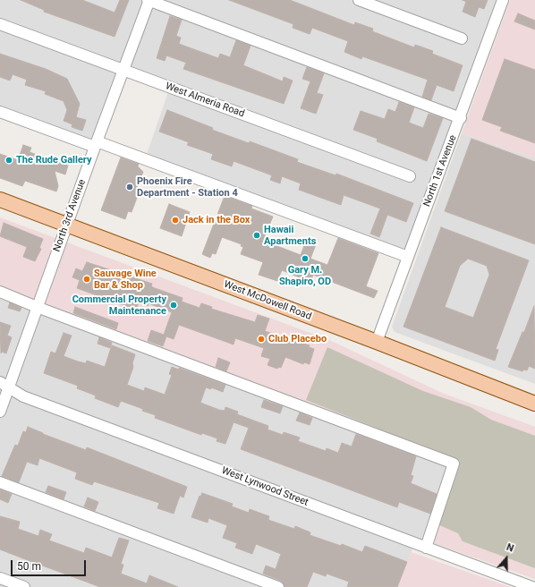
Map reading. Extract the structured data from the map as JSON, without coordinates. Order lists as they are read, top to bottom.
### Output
{
  "streets": {
    "main road": ["West McDowell Road"],
    "street": [
      "West Almeria Road",
      "North 1st Avenue",
      "North 3rd Avenue",
      "West Lynwood Street"
    ]
  },
  "crossings": [
    ["West Almeria Road", "North 3rd Avenue"],
    ["North 1st Avenue", "West McDowell Road"],
    ["North 3rd Avenue", "West McDowell Road"],
    ["North 3rd Avenue", "West Lynwood Street"]
  ],
  "places": [
    "The Rude Gallery",
    "Phoenix Fire Department - Station 4",
    "Jack in the Box",
    "Hawaii Apartments",
    "Gary M. Shapiro, OD",
    "Sauvage Wine Bar & Shop",
    "Commercial Property Maintenance",
    "Club Placebo"
  ],
  "scale_bar": "50 m",
  "north": "top"
}
